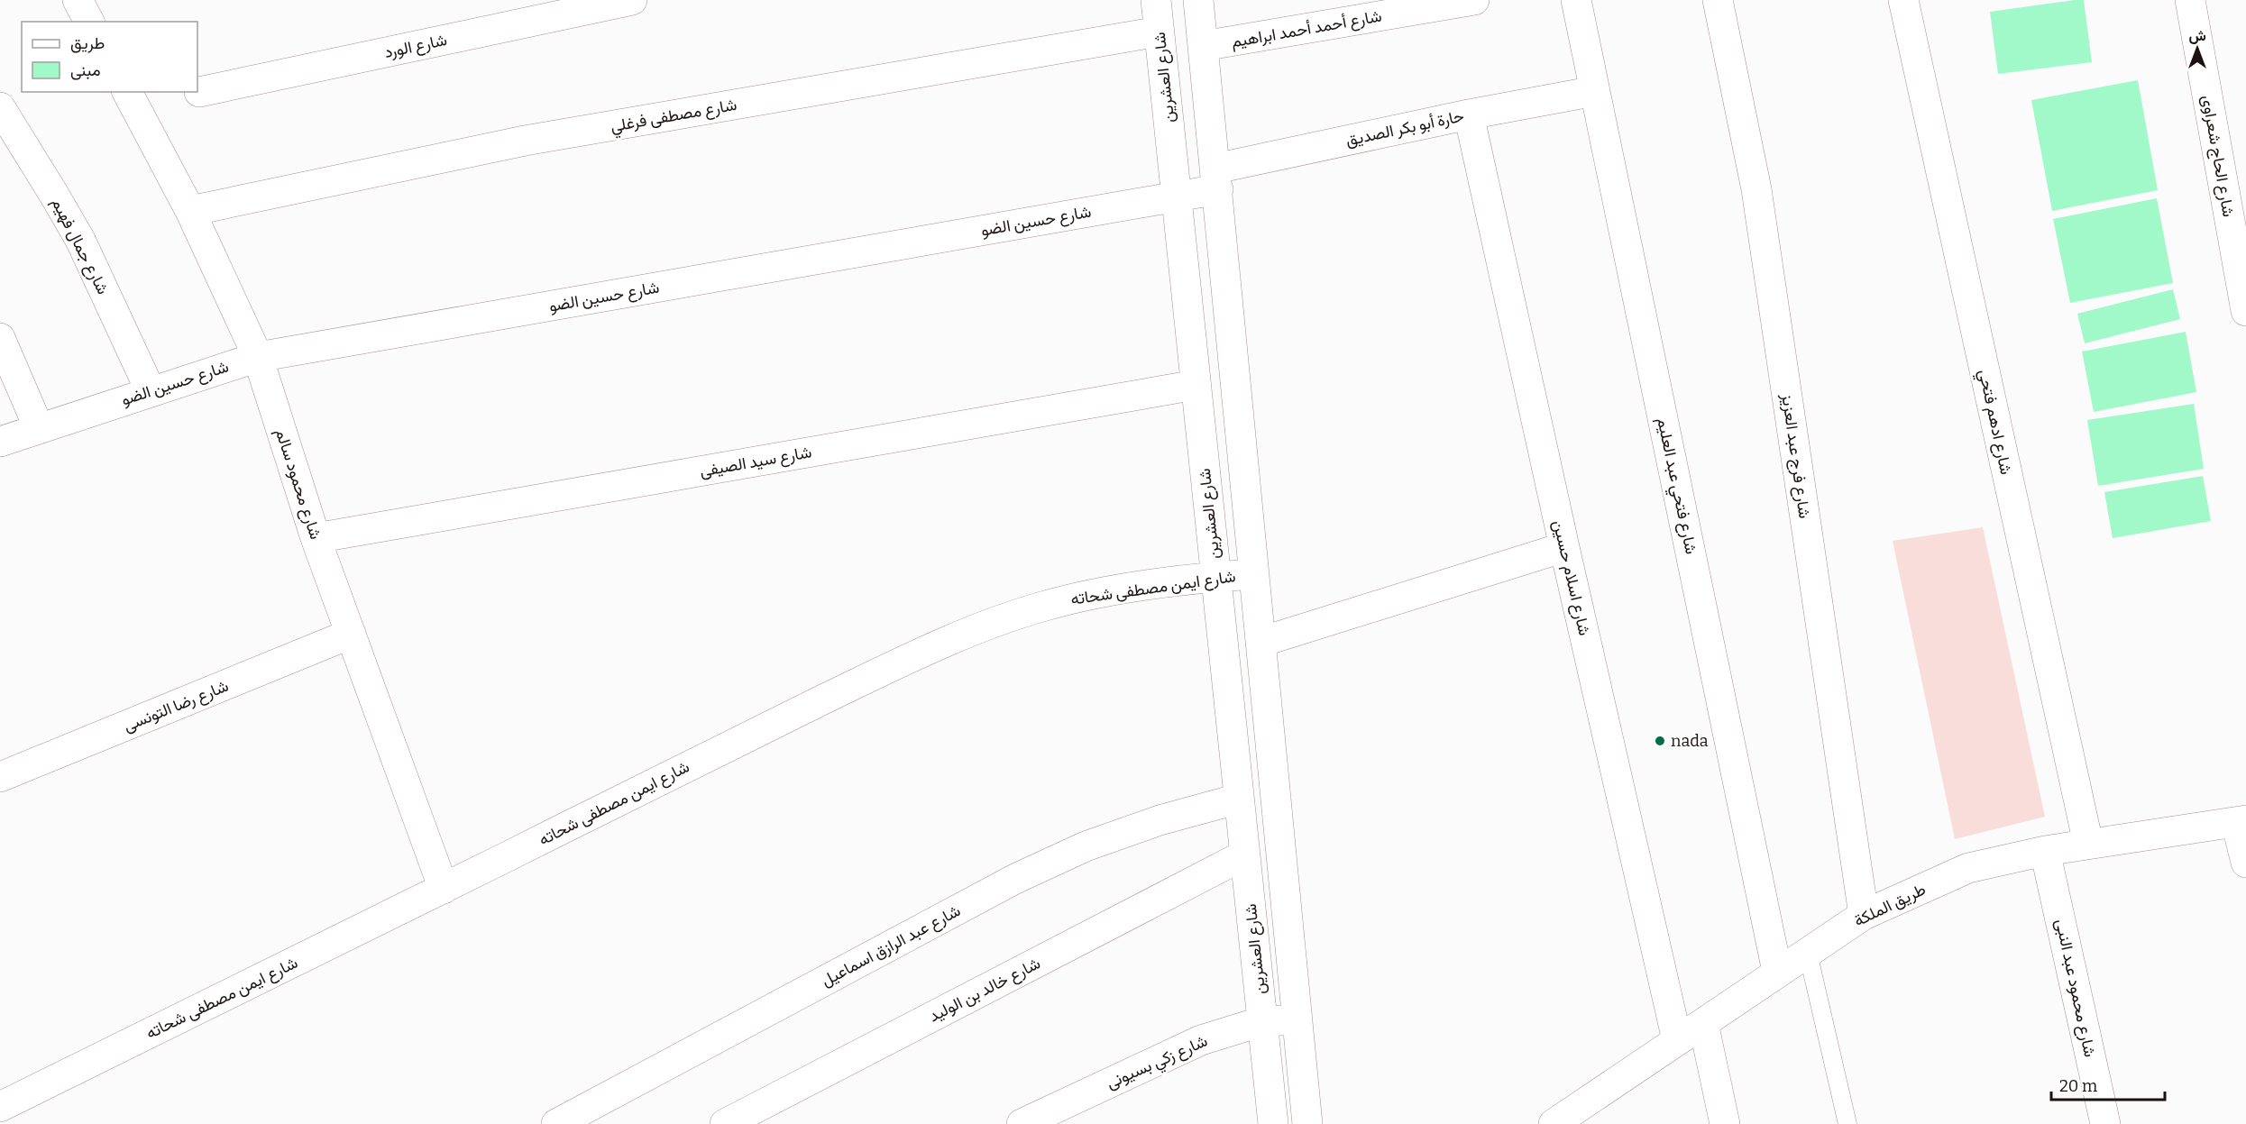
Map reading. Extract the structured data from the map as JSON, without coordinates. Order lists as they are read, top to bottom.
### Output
{
  "streets": {
    "street": [
      "شارع أحمد أحمد ابراهيم",
      "شارع الورد",
      "شارع العشرين",
      "شارع مصطفى فرغلي",
      "حارة أبو بكر الصديق",
      "شارع الحاج شعراوى",
      "شارع حسين الضو",
      "شارع جمال فهيم",
      "شارع ادهم فتحي",
      "شارع فرج عبد العزيز",
      "شارع سيد الصيفى",
      "شارع محمود سالم",
      "شارع فتحي عبد العليم",
      "شارع اسلام حسين",
      "شارع ايمن مصطفى شحاته",
      "شارع رضا التونسى",
      "طريق الملكة",
      "شارع عبد الرازق اسماعيل",
      "شارع محمود عبد النبى",
      "شارع خالد بن الوليد",
      "شارع زكي بسيونى"
    ]
  },
  "crossings": [
    ["شارع العشرين", "شارع مصطفى فرغلي"],
    ["شارع العشرين", "شارع حسين الضو"],
    ["شارع العشرين", "شارع سيد الصيفى"],
    ["شارع العشرين", "شارع ايمن مصطفى شحاته"],
    ["شارع العشرين", "شارع عبد الرازق اسماعيل"],
    ["شارع العشرين", "شارع خالد بن الوليد"],
    ["شارع العشرين", "شارع زكي بسيونى"],
    ["شارع مصطفى فرغلي", "شارع محمود سالم"],
    ["حارة أبو بكر الصديق", "شارع حسين الضو"],
    ["حارة أبو بكر الصديق", "شارع فتحي عبد العليم"],
    ["حارة أبو بكر الصديق", "شارع اسلام حسين"],
    ["شارع حسين الضو", "شارع جمال فهيم"],
    ["شارع حسين الضو", "شارع محمود سالم"],
    ["شارع ادهم فتحي", "طريق الملكة"],
    ["شارع فرج عبد العزيز", "طريق الملكة"],
    ["شارع سيد الصيفى", "شارع محمود سالم"],
    ["شارع محمود سالم", "شارع ايمن مصطفى شحاته"],
    ["شارع محمود سالم", "شارع رضا التونسى"],
    ["شارع فتحي عبد العليم", "طريق الملكة"],
    ["شارع اسلام حسين", "طريق الملكة"],
    ["طريق الملكة", "شارع محمود عبد النبى"]
  ],
  "places": ["nada"],
  "legend": ["طريق", "مبنى"],
  "scale_bar": "20 m",
  "north": "top"
}
